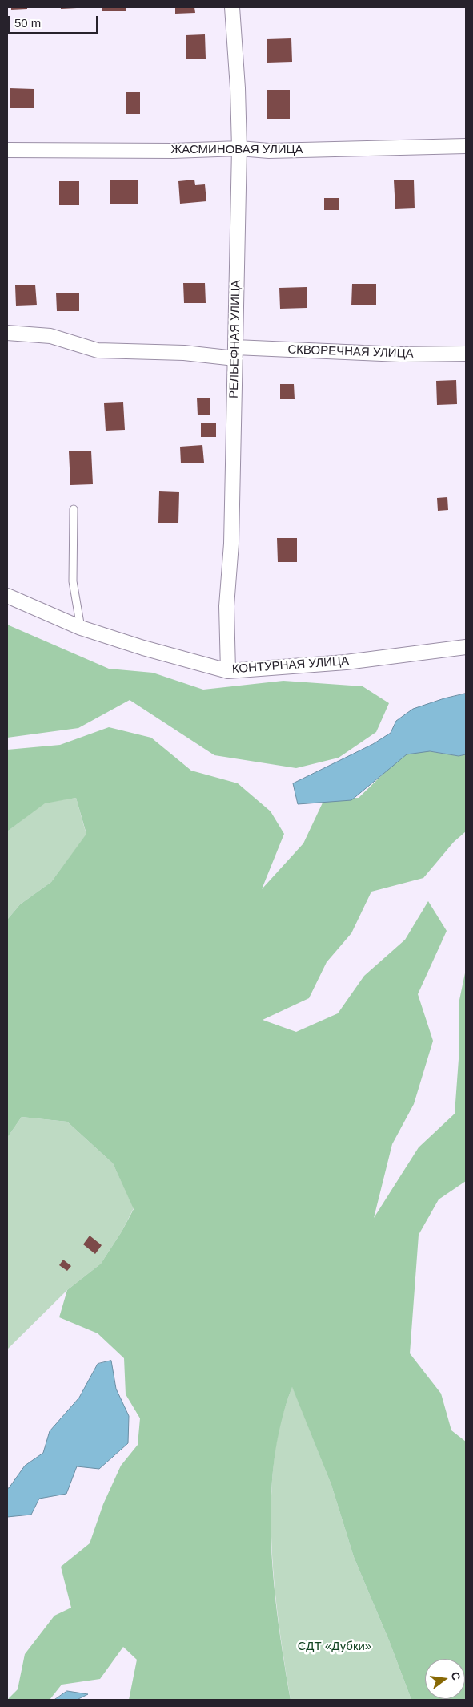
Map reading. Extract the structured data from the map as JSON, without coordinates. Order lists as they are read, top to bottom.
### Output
{
  "streets": {
    "street": [
      "ЖАСМИНОВАЯ УЛИЦА",
      "РЕЛЬЕФНАЯ УЛИЦА",
      "СКВОРЕЧНАЯ УЛИЦА",
      "КОНТУРНАЯ УЛИЦА"
    ]
  },
  "crossings": [
    ["ЖАСМИНОВАЯ УЛИЦА", "РЕЛЬЕФНАЯ УЛИЦА"],
    ["РЕЛЬЕФНАЯ УЛИЦА", "СКВОРЕЧНАЯ УЛИЦА"],
    ["РЕЛЬЕФНАЯ УЛИЦА", "КОНТУРНАЯ УЛИЦА"]
  ],
  "parks": ["СДТ «Дубки»"],
  "scale_bar": "50 m",
  "north": "right"
}
